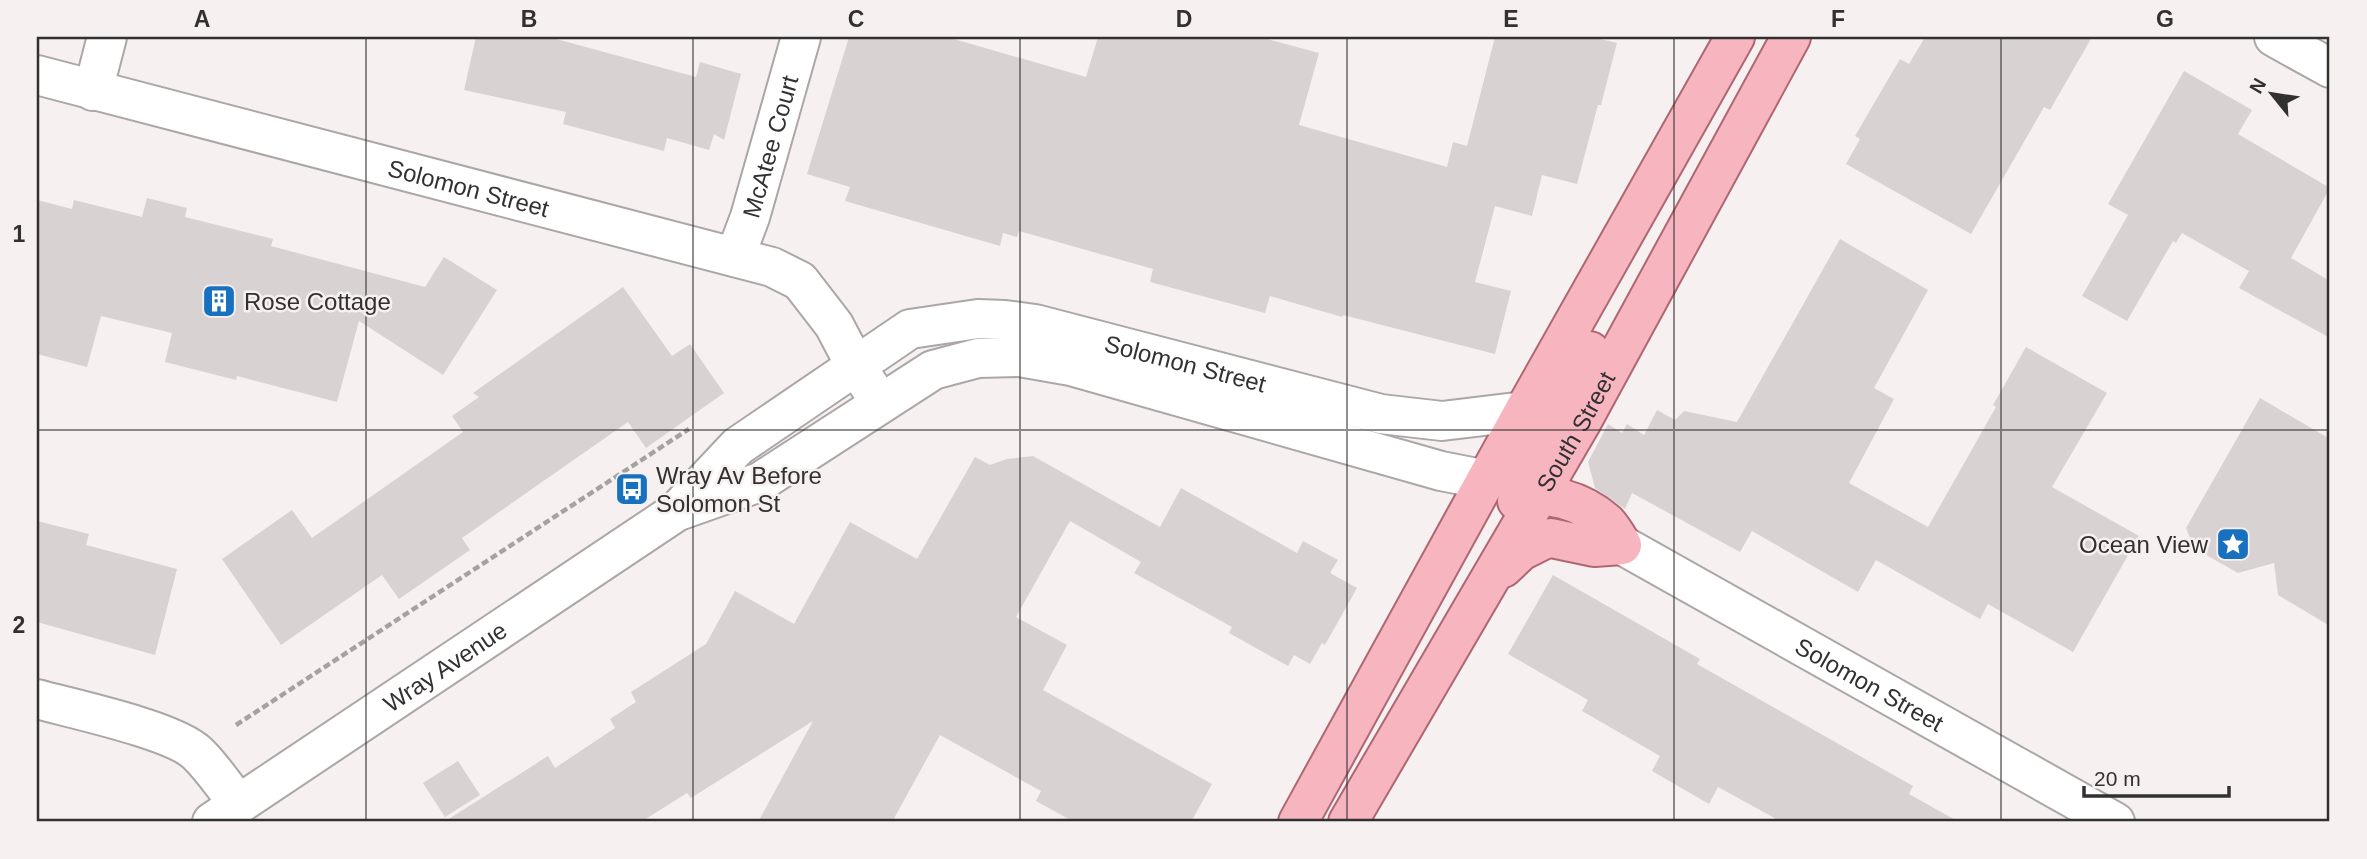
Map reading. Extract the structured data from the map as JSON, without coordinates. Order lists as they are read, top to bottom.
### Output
{
  "streets": {
    "main road": ["South Street"],
    "street": ["McAtee Court", "Solomon Street", "Wray Avenue"]
  },
  "crossings": [
    ["McAtee Court", "Solomon Street"],
    ["Solomon Street", "South Street"],
    ["Solomon Street", "Wray Avenue"]
  ],
  "places": {
    "building": ["Rose Cottage"],
    "bus stop": ["Wray Av Before Solomon St"],
    "place": ["Ocean View"]
  },
  "scale_bar": "20 m",
  "north": "top left",
  "grid": {
    "columns": [
      "A",
      "B",
      "C",
      "D",
      "E",
      "F",
      "G"
    ],
    "rows": ["1", "2"]
  }
}
